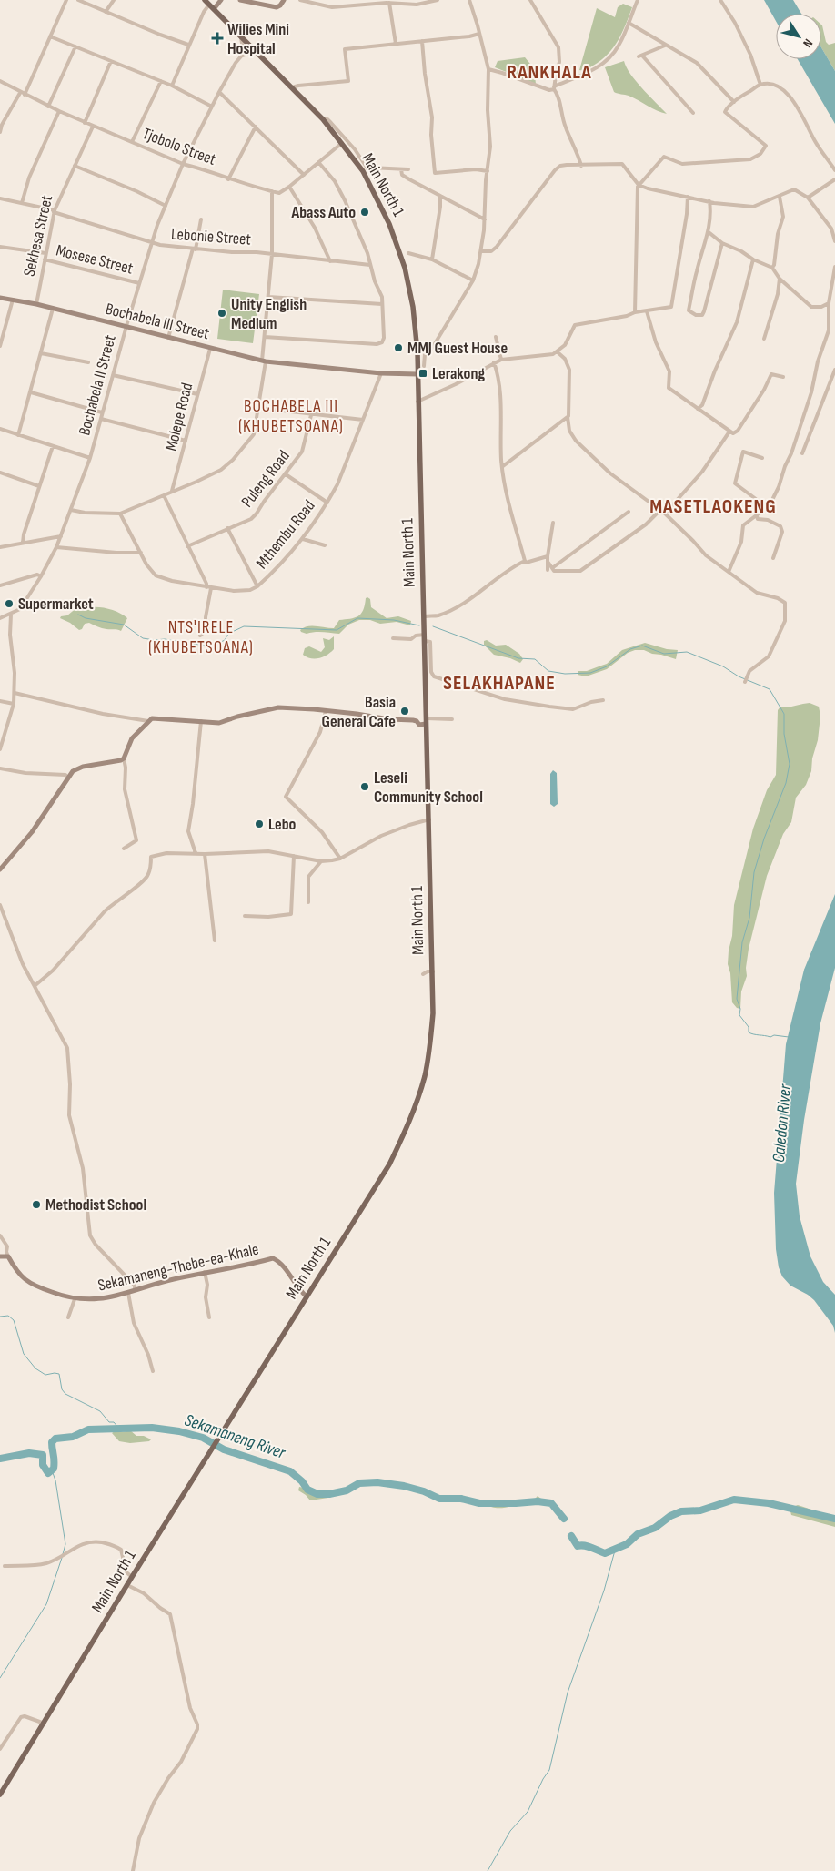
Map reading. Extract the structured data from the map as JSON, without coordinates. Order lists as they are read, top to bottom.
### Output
{
  "streets": {
    "main road": ["Main North 1"],
    "street": [
      "Tjobolo Street",
      "Sekhesa Street",
      "Lebonie Street",
      "Mosese Street",
      "Bochabela III Street",
      "Bochabela II Street",
      "Molepe Road",
      "Puleng Road",
      "Mthembu Road",
      "Sekamaneng-Thebe-ea-Khale"
    ]
  },
  "crossings": [
    ["Tjobolo Street", "Sekhesa Street"],
    ["Tjobolo Street", "Bochabela II Street"],
    ["Main North 1", "Bochabela III Street"],
    ["Main North 1", "Bochabela II Street"],
    ["Main North 1", "Sekamaneng-Thebe-ea-Khale"],
    ["Sekhesa Street", "Lebonie Street"],
    ["Sekhesa Street", "Mosese Street"],
    ["Sekhesa Street", "Bochabela III Street"],
    ["Lebonie Street", "Bochabela II Street"],
    ["Mosese Street", "Bochabela II Street"],
    ["Bochabela III Street", "Bochabela II Street"],
    ["Bochabela III Street", "Molepe Road"],
    ["Bochabela III Street", "Mthembu Road"]
  ],
  "districts": [
    "RANKHALA",
    "BOCHABELA III (KHUBETSOANA)",
    "MASETLAOKENG",
    "NTS'IRELE (KHUBETSOANA)",
    "SELAKHAPANE"
  ],
  "water": ["Caledon River", "Sekamaneng River"],
  "places": {
    "health": ["Wilies Mini Hospital"],
    "other": [
      "Abass Auto",
      "Unity English Medium",
      "MMJ Guest House",
      "Supermarket",
      "Basia General Cafe",
      "Leseli Community School",
      "Lebo",
      "Methodist School"
    ],
    "transit": ["Lerakong"]
  },
  "north": "bottom right"
}
